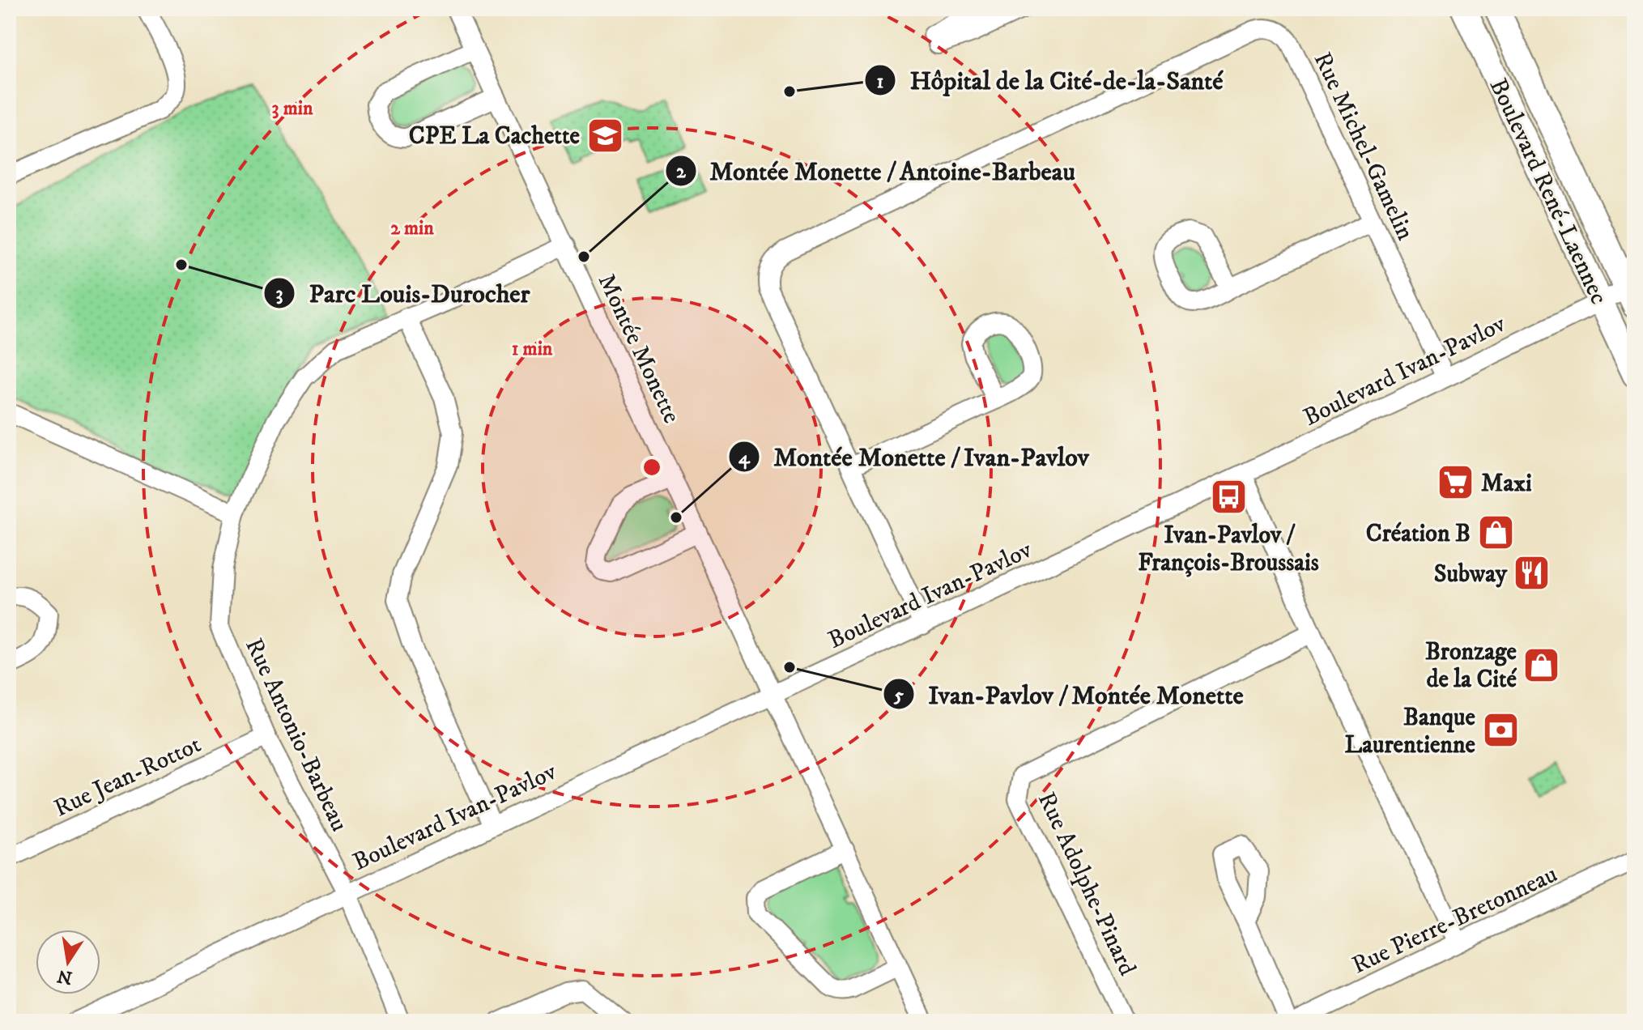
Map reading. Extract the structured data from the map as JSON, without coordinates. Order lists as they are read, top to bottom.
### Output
{
  "streets": {
    "street": [
      "Rue Michel-Gamelin",
      "Boulevard René-Laennec",
      "Montée Monette",
      "Boulevard Ivan-Pavlov",
      "Rue Antonio-Barbeau",
      "Rue Jean-Rottot",
      "Rue Adolphe-Pinard",
      "Rue Pierre-Bretonneau"
    ]
  },
  "crossings": [
    ["Rue Michel-Gamelin", "Boulevard Ivan-Pavlov"],
    ["Boulevard René-Laennec", "Boulevard Ivan-Pavlov"],
    ["Montée Monette", "Boulevard Ivan-Pavlov"],
    ["Montée Monette", "Rue Antonio-Barbeau"],
    ["Boulevard Ivan-Pavlov", "Rue Antonio-Barbeau"],
    ["Rue Antonio-Barbeau", "Rue Jean-Rottot"]
  ],
  "places": {
    "other": [
      "Hôpital de la Cité-de-la-Santé",
      "Montée Monette / Antoine-Barbeau",
      "Parc Louis-Durocher",
      "Montée Monette / Ivan-Pavlov",
      "Ivan-Pavlov / Montée Monette"
    ],
    "school or university": ["CPE La Cachette"],
    "supermarket": ["Maxi"],
    "bus stop": ["Ivan-Pavlov / François-Broussais"],
    "shop": ["Création B", "Bronzage de la Cité"],
    "restaurant": ["Subway"],
    "bank": ["Banque Laurentienne"]
  },
  "north": "bottom",
  "rings": ["3 min", "2 min", "1 min"]
}
